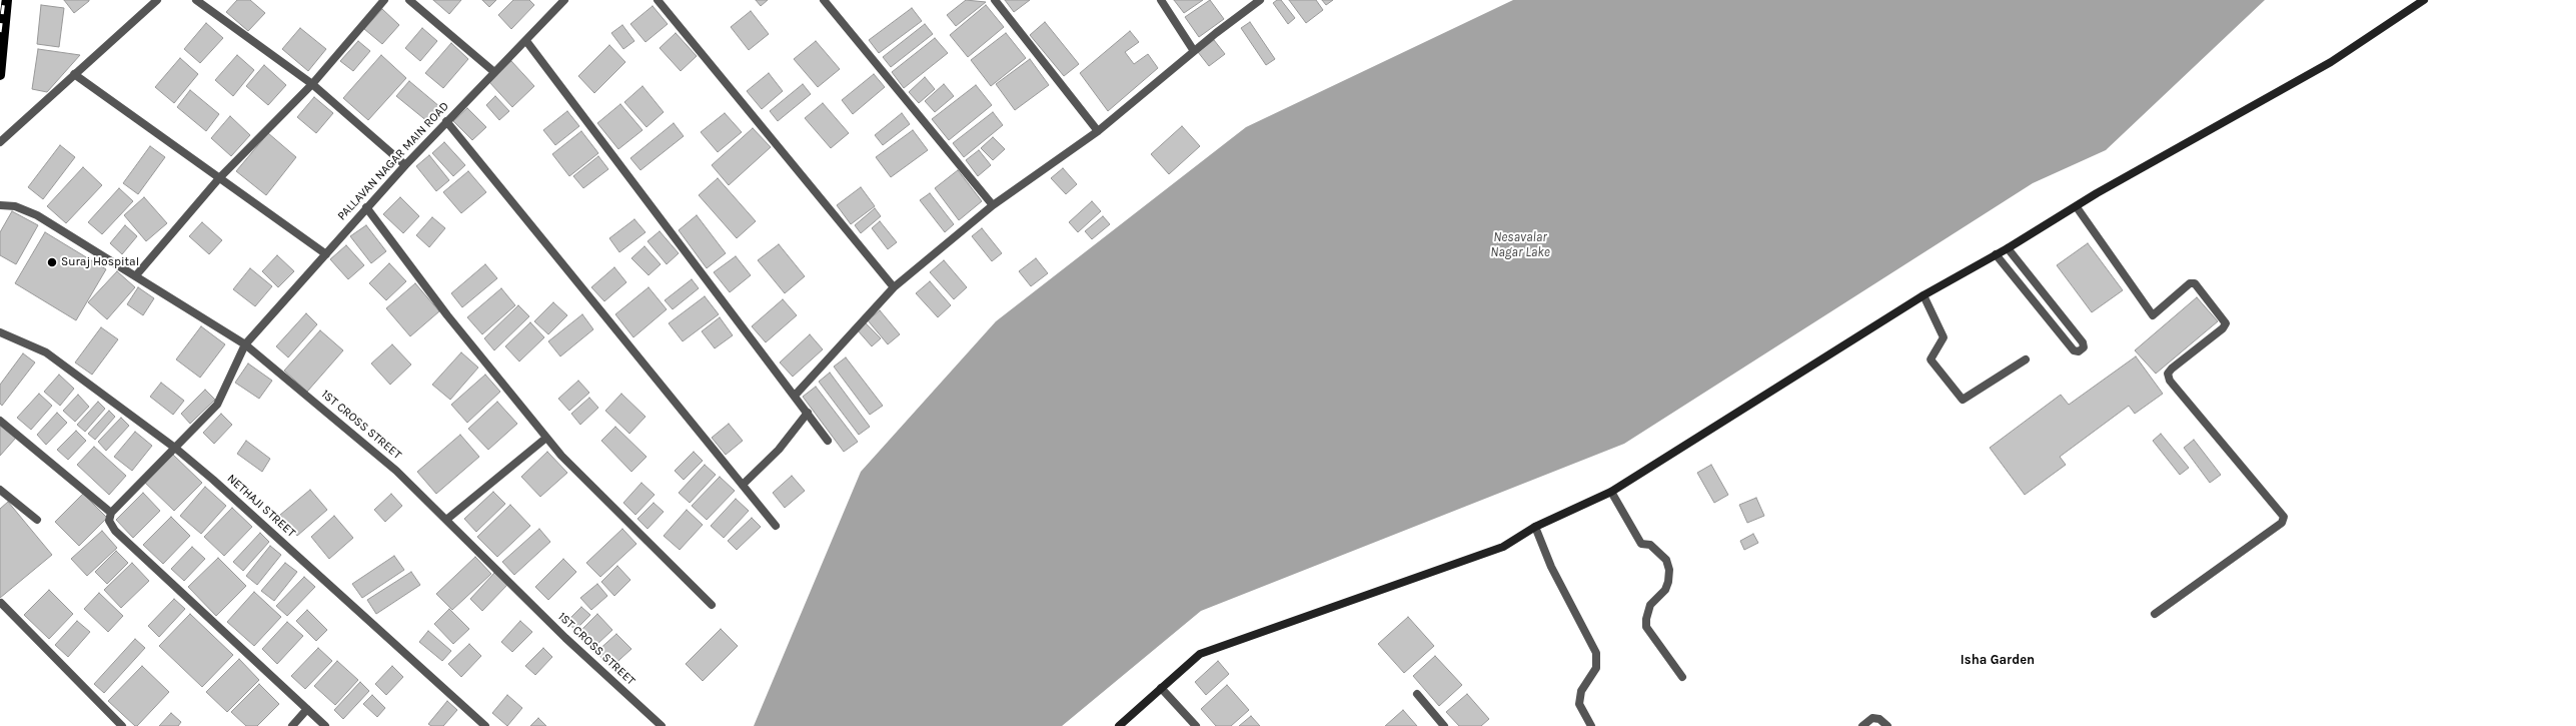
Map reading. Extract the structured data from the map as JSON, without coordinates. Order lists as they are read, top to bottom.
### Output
{
  "streets": {
    "street": ["PALLAVAN NAGAR MAIN ROAD", "1ST CROSS STREET", "NETHAJI STREET"]
  },
  "crossings": [
    ["PALLAVAN NAGAR MAIN ROAD", "1ST CROSS STREET"],
    ["PALLAVAN NAGAR MAIN ROAD", "NETHAJI STREET"]
  ],
  "districts": ["Isha Garden"],
  "water": ["Nesavalar Nagar Lake"],
  "places": ["Suraj Hospital"]
}
